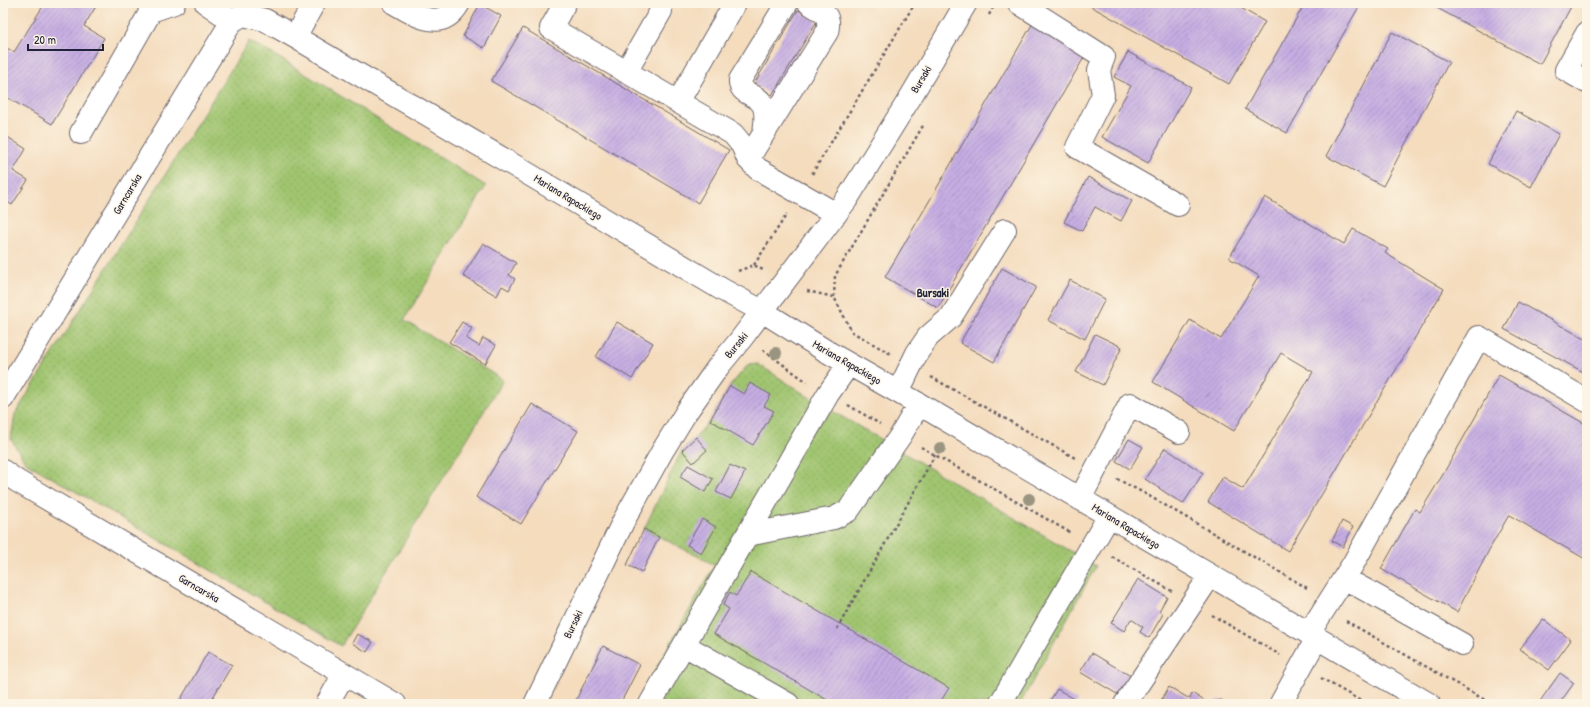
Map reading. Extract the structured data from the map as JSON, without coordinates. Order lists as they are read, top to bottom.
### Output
{
  "streets": {
    "street": ["Bursaki", "Garncarska", "Mariana Rapackiego"]
  },
  "crossings": [
    ["Bursaki", "Mariana Rapackiego"],
    ["Garncarska", "Mariana Rapackiego"]
  ],
  "districts": ["Bursaki"],
  "scale_bar": "20 m"
}
